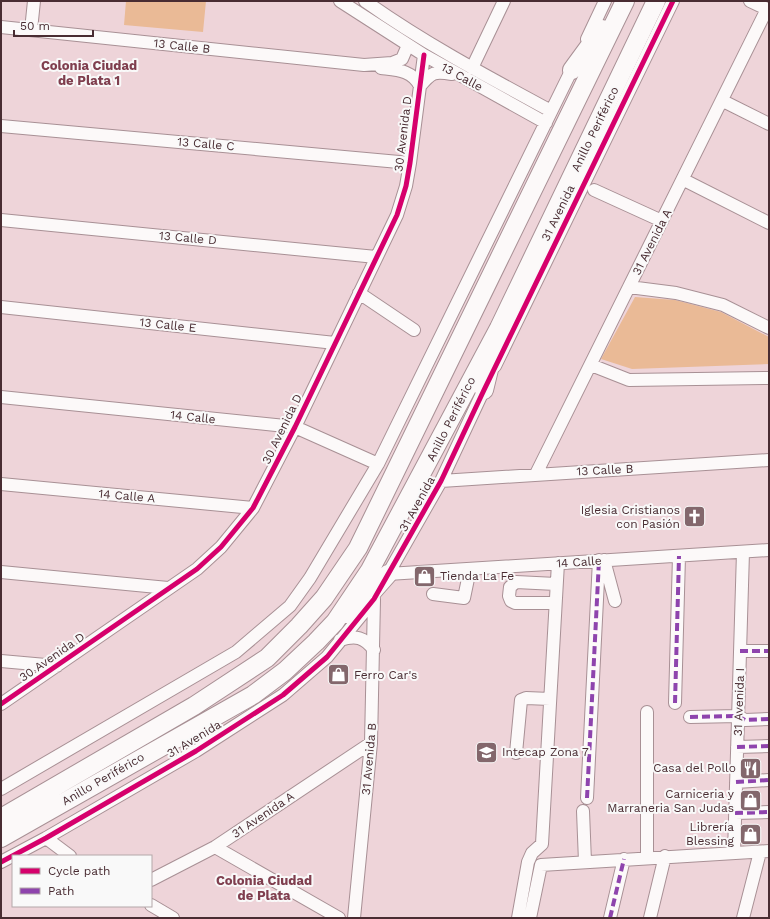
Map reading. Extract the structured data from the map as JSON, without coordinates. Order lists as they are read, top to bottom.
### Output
{
  "streets": {
    "highway": ["Anillo Periférico"],
    "street": [
      "13 Calle B",
      "13 Calle",
      "30 Avenida D",
      "13 Calle C",
      "31 Avenida",
      "13 Calle D",
      "31 Avenida A",
      "13 Calle E",
      "14 Calle",
      "14 Calle A",
      "31 Avenida I",
      "31 Avenida B"
    ]
  },
  "crossings": [
    ["13 Calle B", "13 Calle"],
    ["13 Calle B", "30 Avenida D"],
    ["13 Calle B", "31 Avenida"],
    ["13 Calle B", "31 Avenida A"],
    ["13 Calle", "30 Avenida D"],
    ["30 Avenida D", "13 Calle C"],
    ["30 Avenida D", "13 Calle D"],
    ["30 Avenida D", "13 Calle E"],
    ["30 Avenida D", "14 Calle"],
    ["30 Avenida D", "14 Calle A"],
    ["31 Avenida", "14 Calle"],
    ["31 Avenida", "31 Avenida B"],
    ["31 Avenida A", "31 Avenida B"],
    ["14 Calle", "31 Avenida I"]
  ],
  "districts": ["Colonia Ciudad de Plata 1", "Colonia Ciudad de Plata"],
  "places": {
    "church": ["Iglesia Cristianos con Pasión"],
    "shop": [
      "Tienda La Fe",
      "Ferro Car's",
      "Carniceria y Marraneria San Judas",
      "Librería Blessing"
    ],
    "school or university": ["Intecap Zona 7"],
    "restaurant": ["Casa del Pollo"]
  },
  "legend": ["Cycle path", "Path"],
  "scale_bar": "50 m"
}
